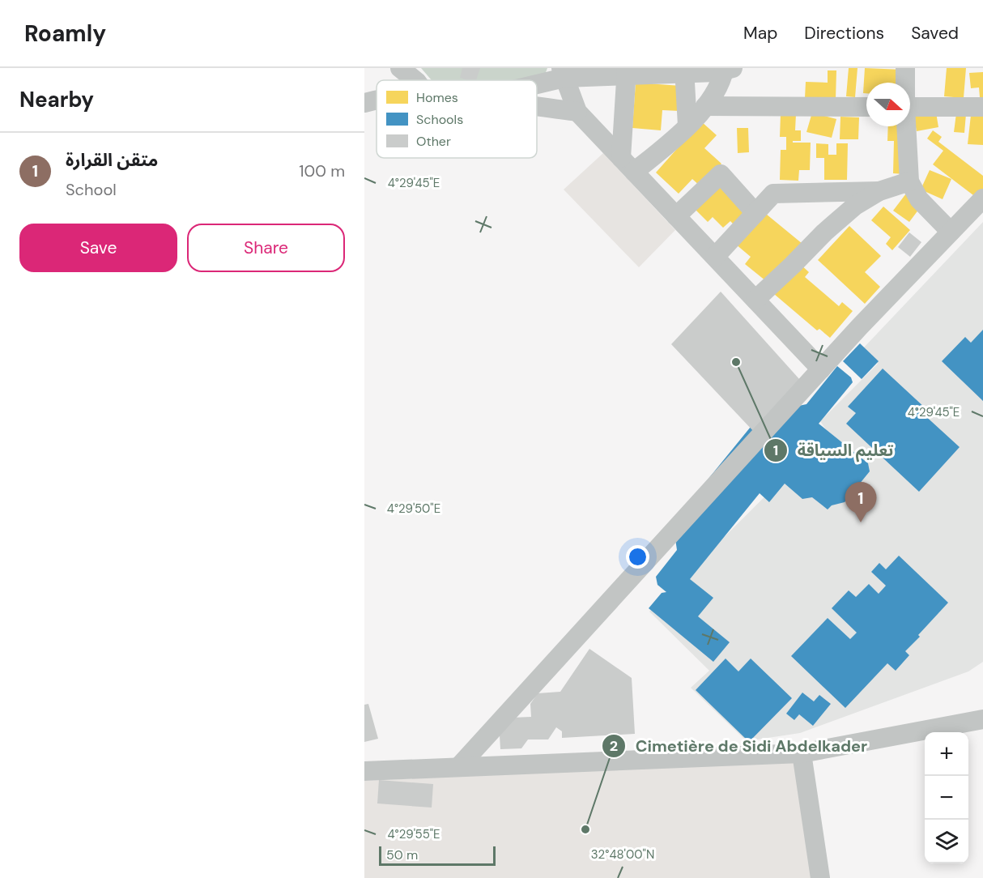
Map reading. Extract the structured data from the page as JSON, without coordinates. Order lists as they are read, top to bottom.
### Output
{
  "places": ["تعليم السياقة", "Cimetière de Sidi Abdelkader"],
  "legend": ["Homes", "Schools", "Other"],
  "scale_bar": "50 m",
  "north": "right",
  "page": {
    "header": "Roamly",
    "nav": ["Map", "Directions", "Saved"],
    "heading": "Nearby",
    "list": [
      {
        "mark": "1",
        "name": "متقن القرارة",
        "note": "School",
        "value": "100 m"
      }
    ],
    "buttons": ["Save", "Share"],
    "pins": "1",
    "map_buttons": ["+", "−"],
    "scale": "50 m"
  },
  "coordinates": [
    "4°29'45\"E",
    "4°29'50\"E",
    "4°29'55\"E",
    "32°48'00\"N"
  ]
}
